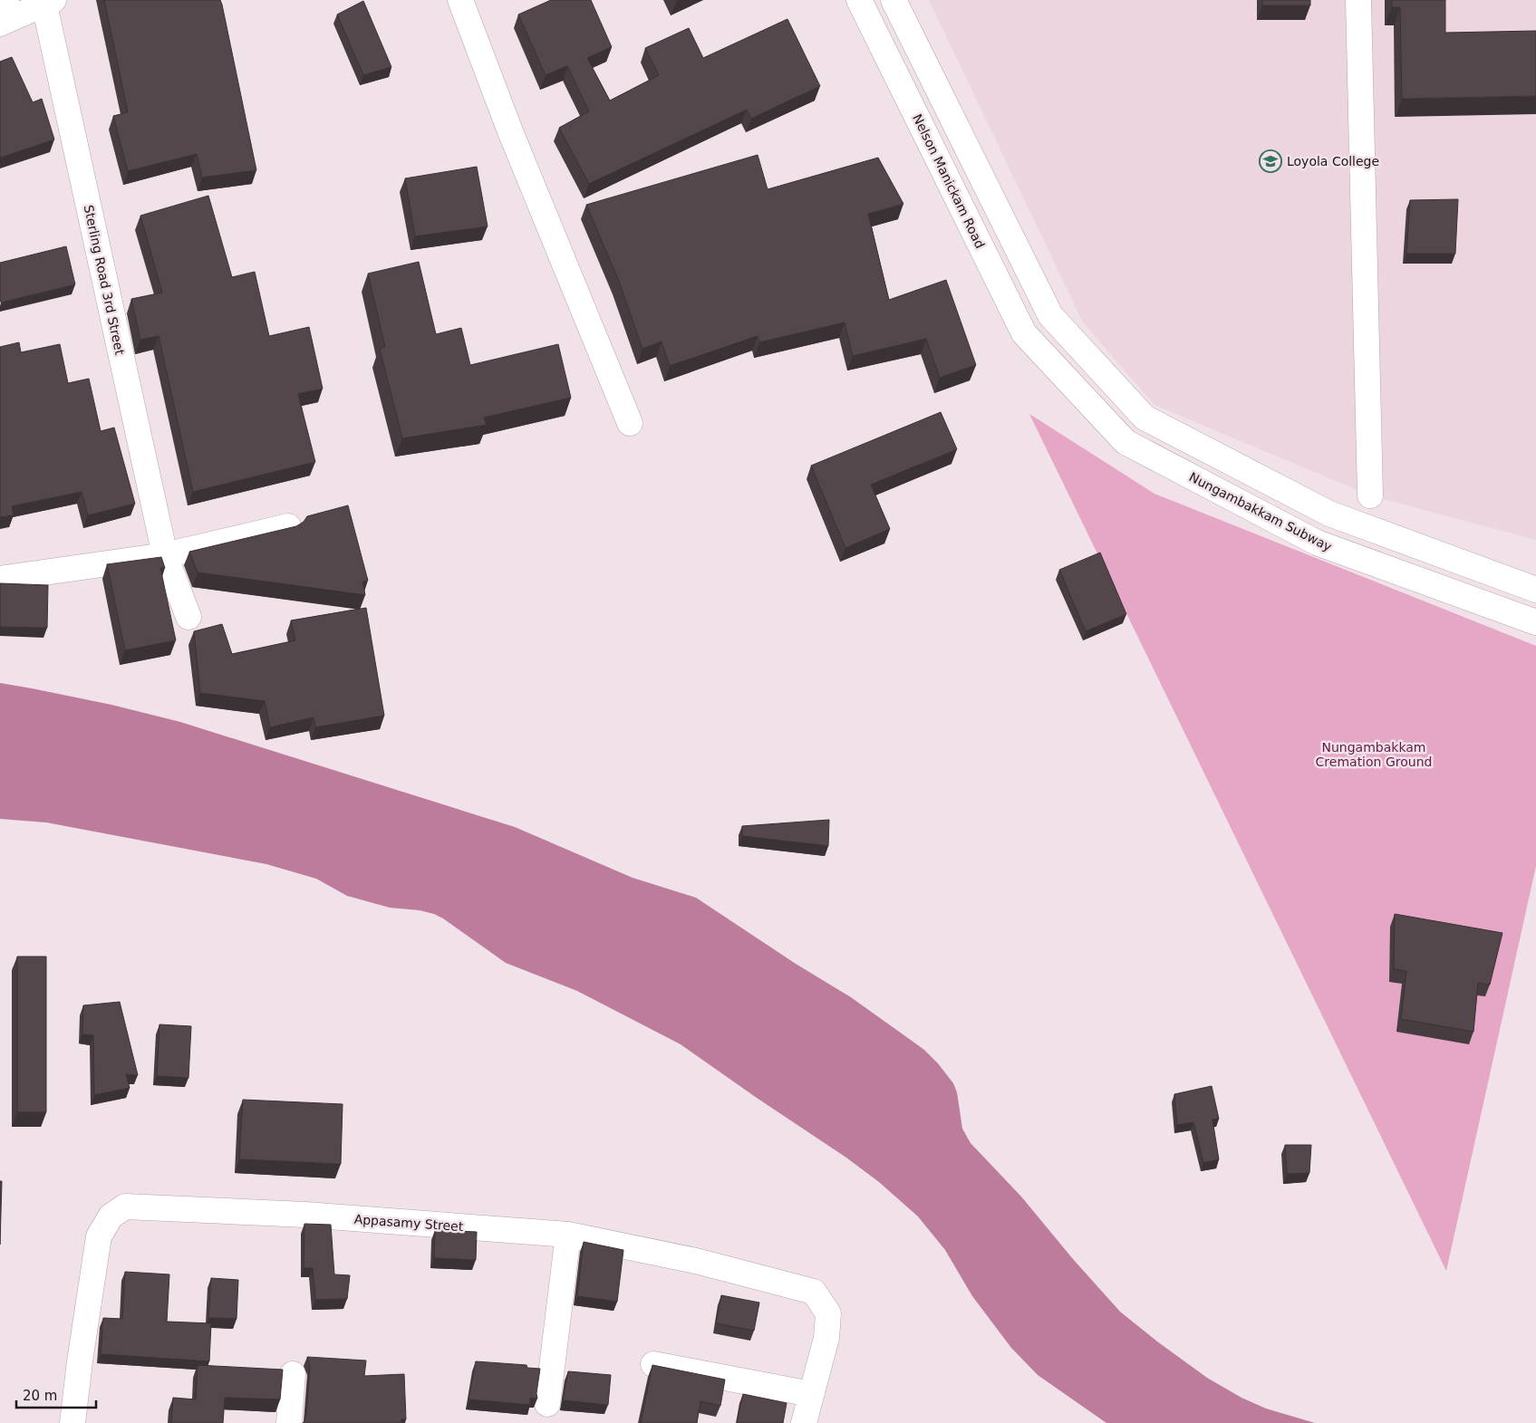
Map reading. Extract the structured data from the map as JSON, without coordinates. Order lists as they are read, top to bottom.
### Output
{
  "streets": {
    "street": [
      "Nelson Manickam Road",
      "Sterling Road 3rd Street",
      "Nungambakkam Subway",
      "Appasamy Street"
    ]
  },
  "crossings": [
    ["Nelson Manickam Road", "Nungambakkam Subway"]
  ],
  "parks": ["Nungambakkam Cremation Ground"],
  "places": {
    "school or university": ["Loyola College"]
  },
  "scale_bar": "20 m"
}
